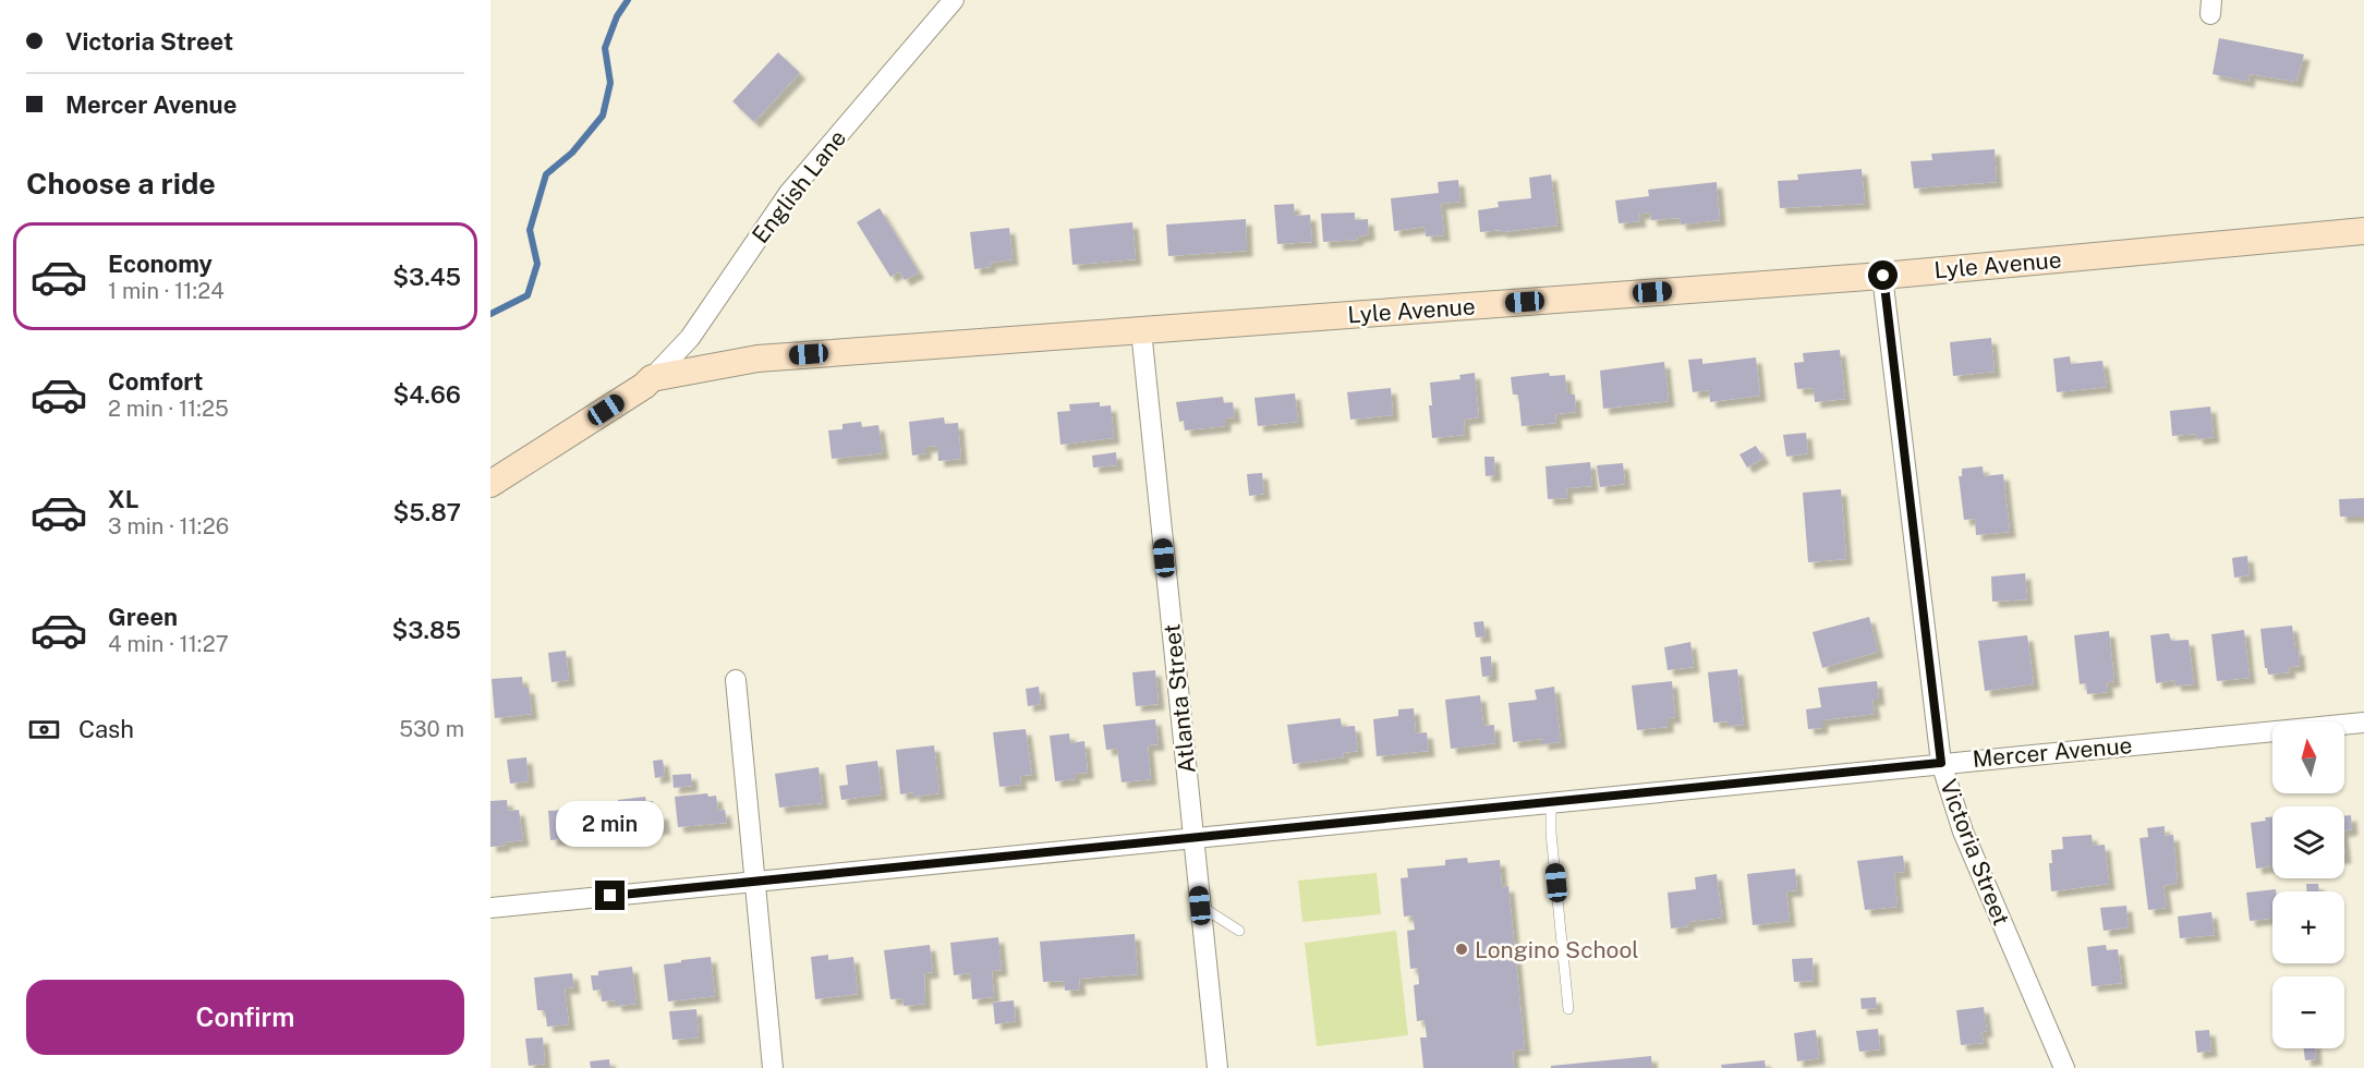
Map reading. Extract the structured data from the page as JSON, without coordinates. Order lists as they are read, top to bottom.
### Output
{
  "streets": {
    "street": [
      "English Lane",
      "Lyle Avenue",
      "Atlanta Street",
      "Mercer Avenue",
      "Victoria Street"
    ]
  },
  "crossings": [
    ["English Lane", "Lyle Avenue"],
    ["Lyle Avenue", "Atlanta Street"],
    ["Lyle Avenue", "Victoria Street"],
    ["Atlanta Street", "Mercer Avenue"],
    ["Mercer Avenue", "Victoria Street"]
  ],
  "places": ["Longino School"],
  "north": "top",
  "page": {
    "banner": ["Victoria Street", "Mercer Avenue"],
    "heading": "Choose a ride",
    "list": [
      {
        "name": "Economy",
        "note": "1 min · 11:24",
        "value": "$3.45"
      },
      {
        "name": "Comfort",
        "note": "2 min · 11:25",
        "value": "$4.66"
      },
      {
        "name": "XL",
        "note": "3 min · 11:26",
        "value": "$5.87"
      },
      {
        "name": "Green",
        "note": "4 min · 11:27",
        "value": "$3.85"
      }
    ],
    "pay": ["Cash", "530 m"],
    "map_buttons": ["+", "−"],
    "bubble": "2 min",
    "buttons": "Confirm"
  }
}
